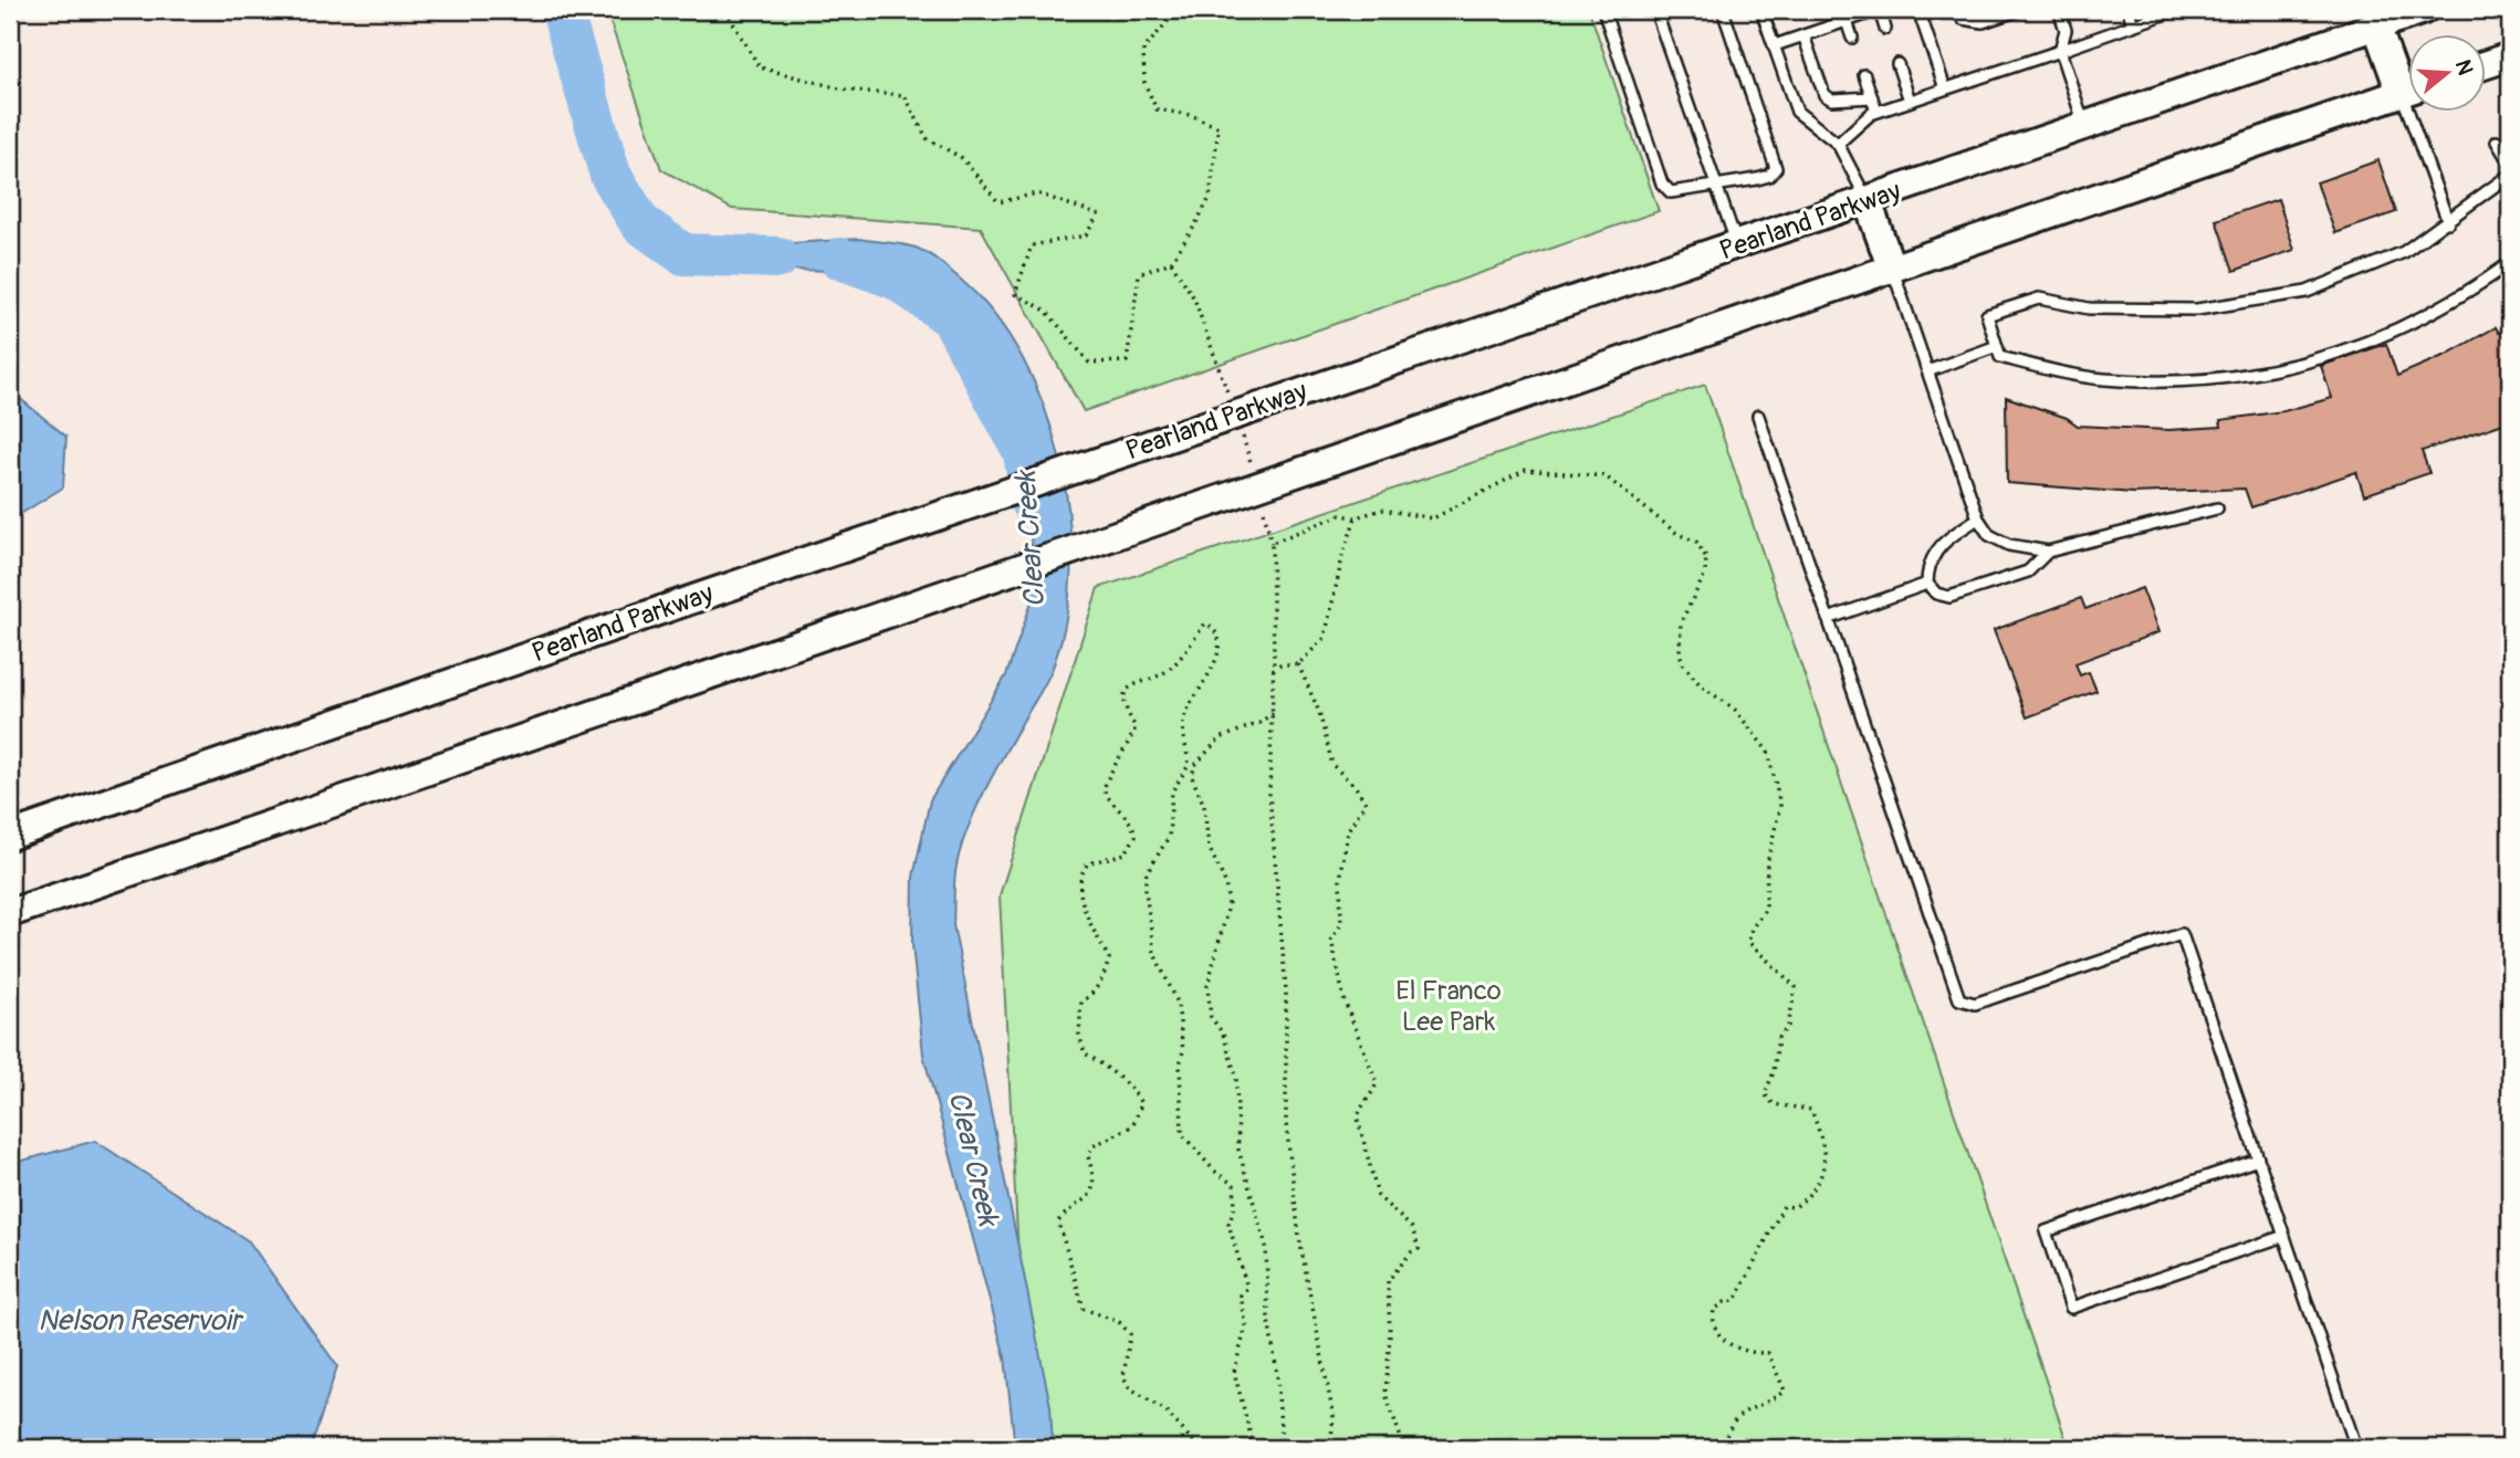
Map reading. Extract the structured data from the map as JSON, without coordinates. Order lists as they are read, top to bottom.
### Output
{
  "streets": {
    "main road": ["Pearland Parkway"]
  },
  "water": ["Clear Creek", "Nelson Reservoir"],
  "parks": ["El Franco Lee Park"],
  "north": "right"
}
